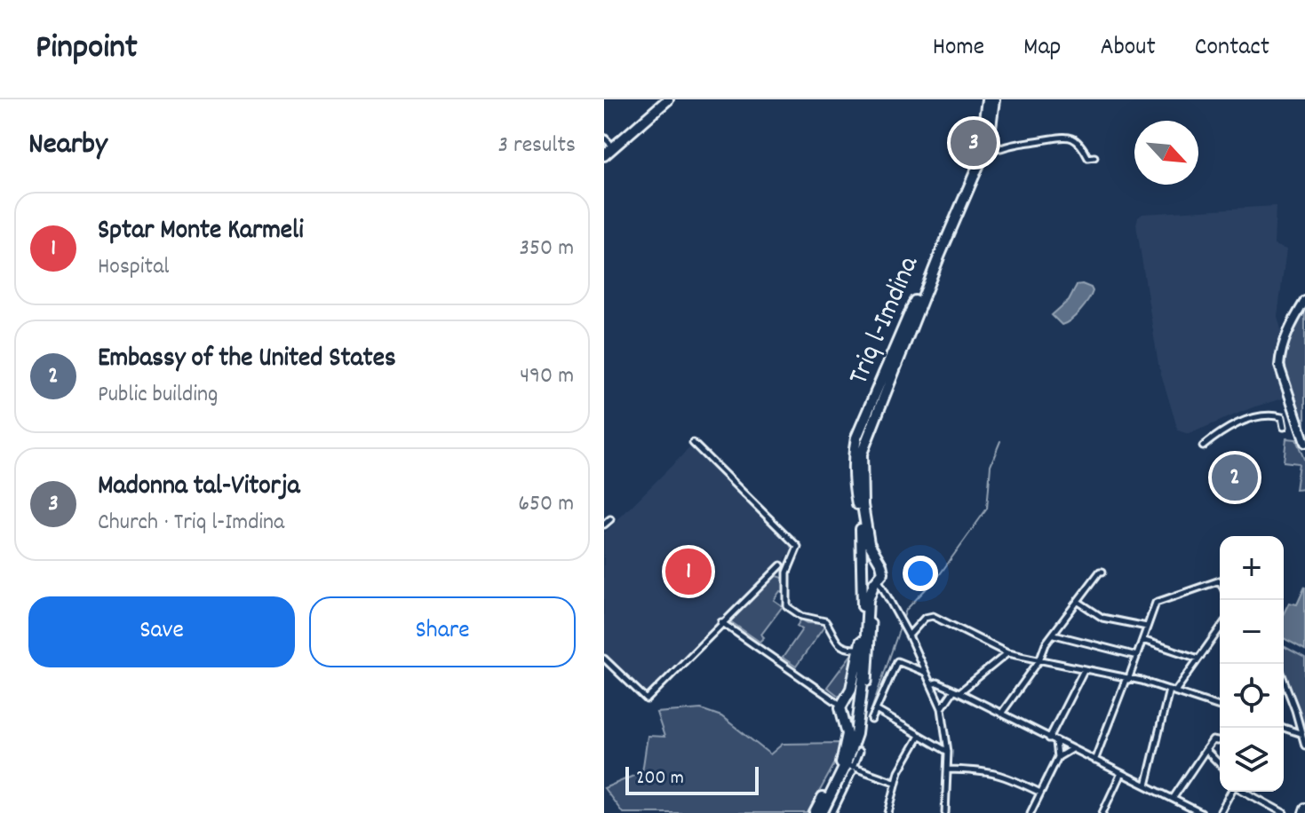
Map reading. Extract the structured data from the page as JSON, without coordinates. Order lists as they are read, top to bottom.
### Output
{
  "streets": {
    "highway": ["Triq l-Imdina"]
  },
  "scale_bar": "200 m",
  "north": "bottom right",
  "page": {
    "header": "Pinpoint",
    "nav": [
      "Home",
      "Map",
      "About",
      "Contact"
    ],
    "heading": ["Nearby", "3 results"],
    "pins": ["3", "2", "1"],
    "list": [
      {
        "mark": "1",
        "name": "Sptar Monte Karmeli",
        "note": "Hospital",
        "value": "350 m"
      },
      {
        "mark": "2",
        "name": "Embassy of the United States",
        "note": "Public building",
        "value": "490 m"
      },
      {
        "mark": "3",
        "name": "Madonna tal-Vitorja",
        "note": "Church · Triq l-Imdina",
        "value": "650 m"
      }
    ],
    "map_buttons": ["+", "−"],
    "buttons": ["Save", "Share"],
    "scale": "200 m"
  }
}
